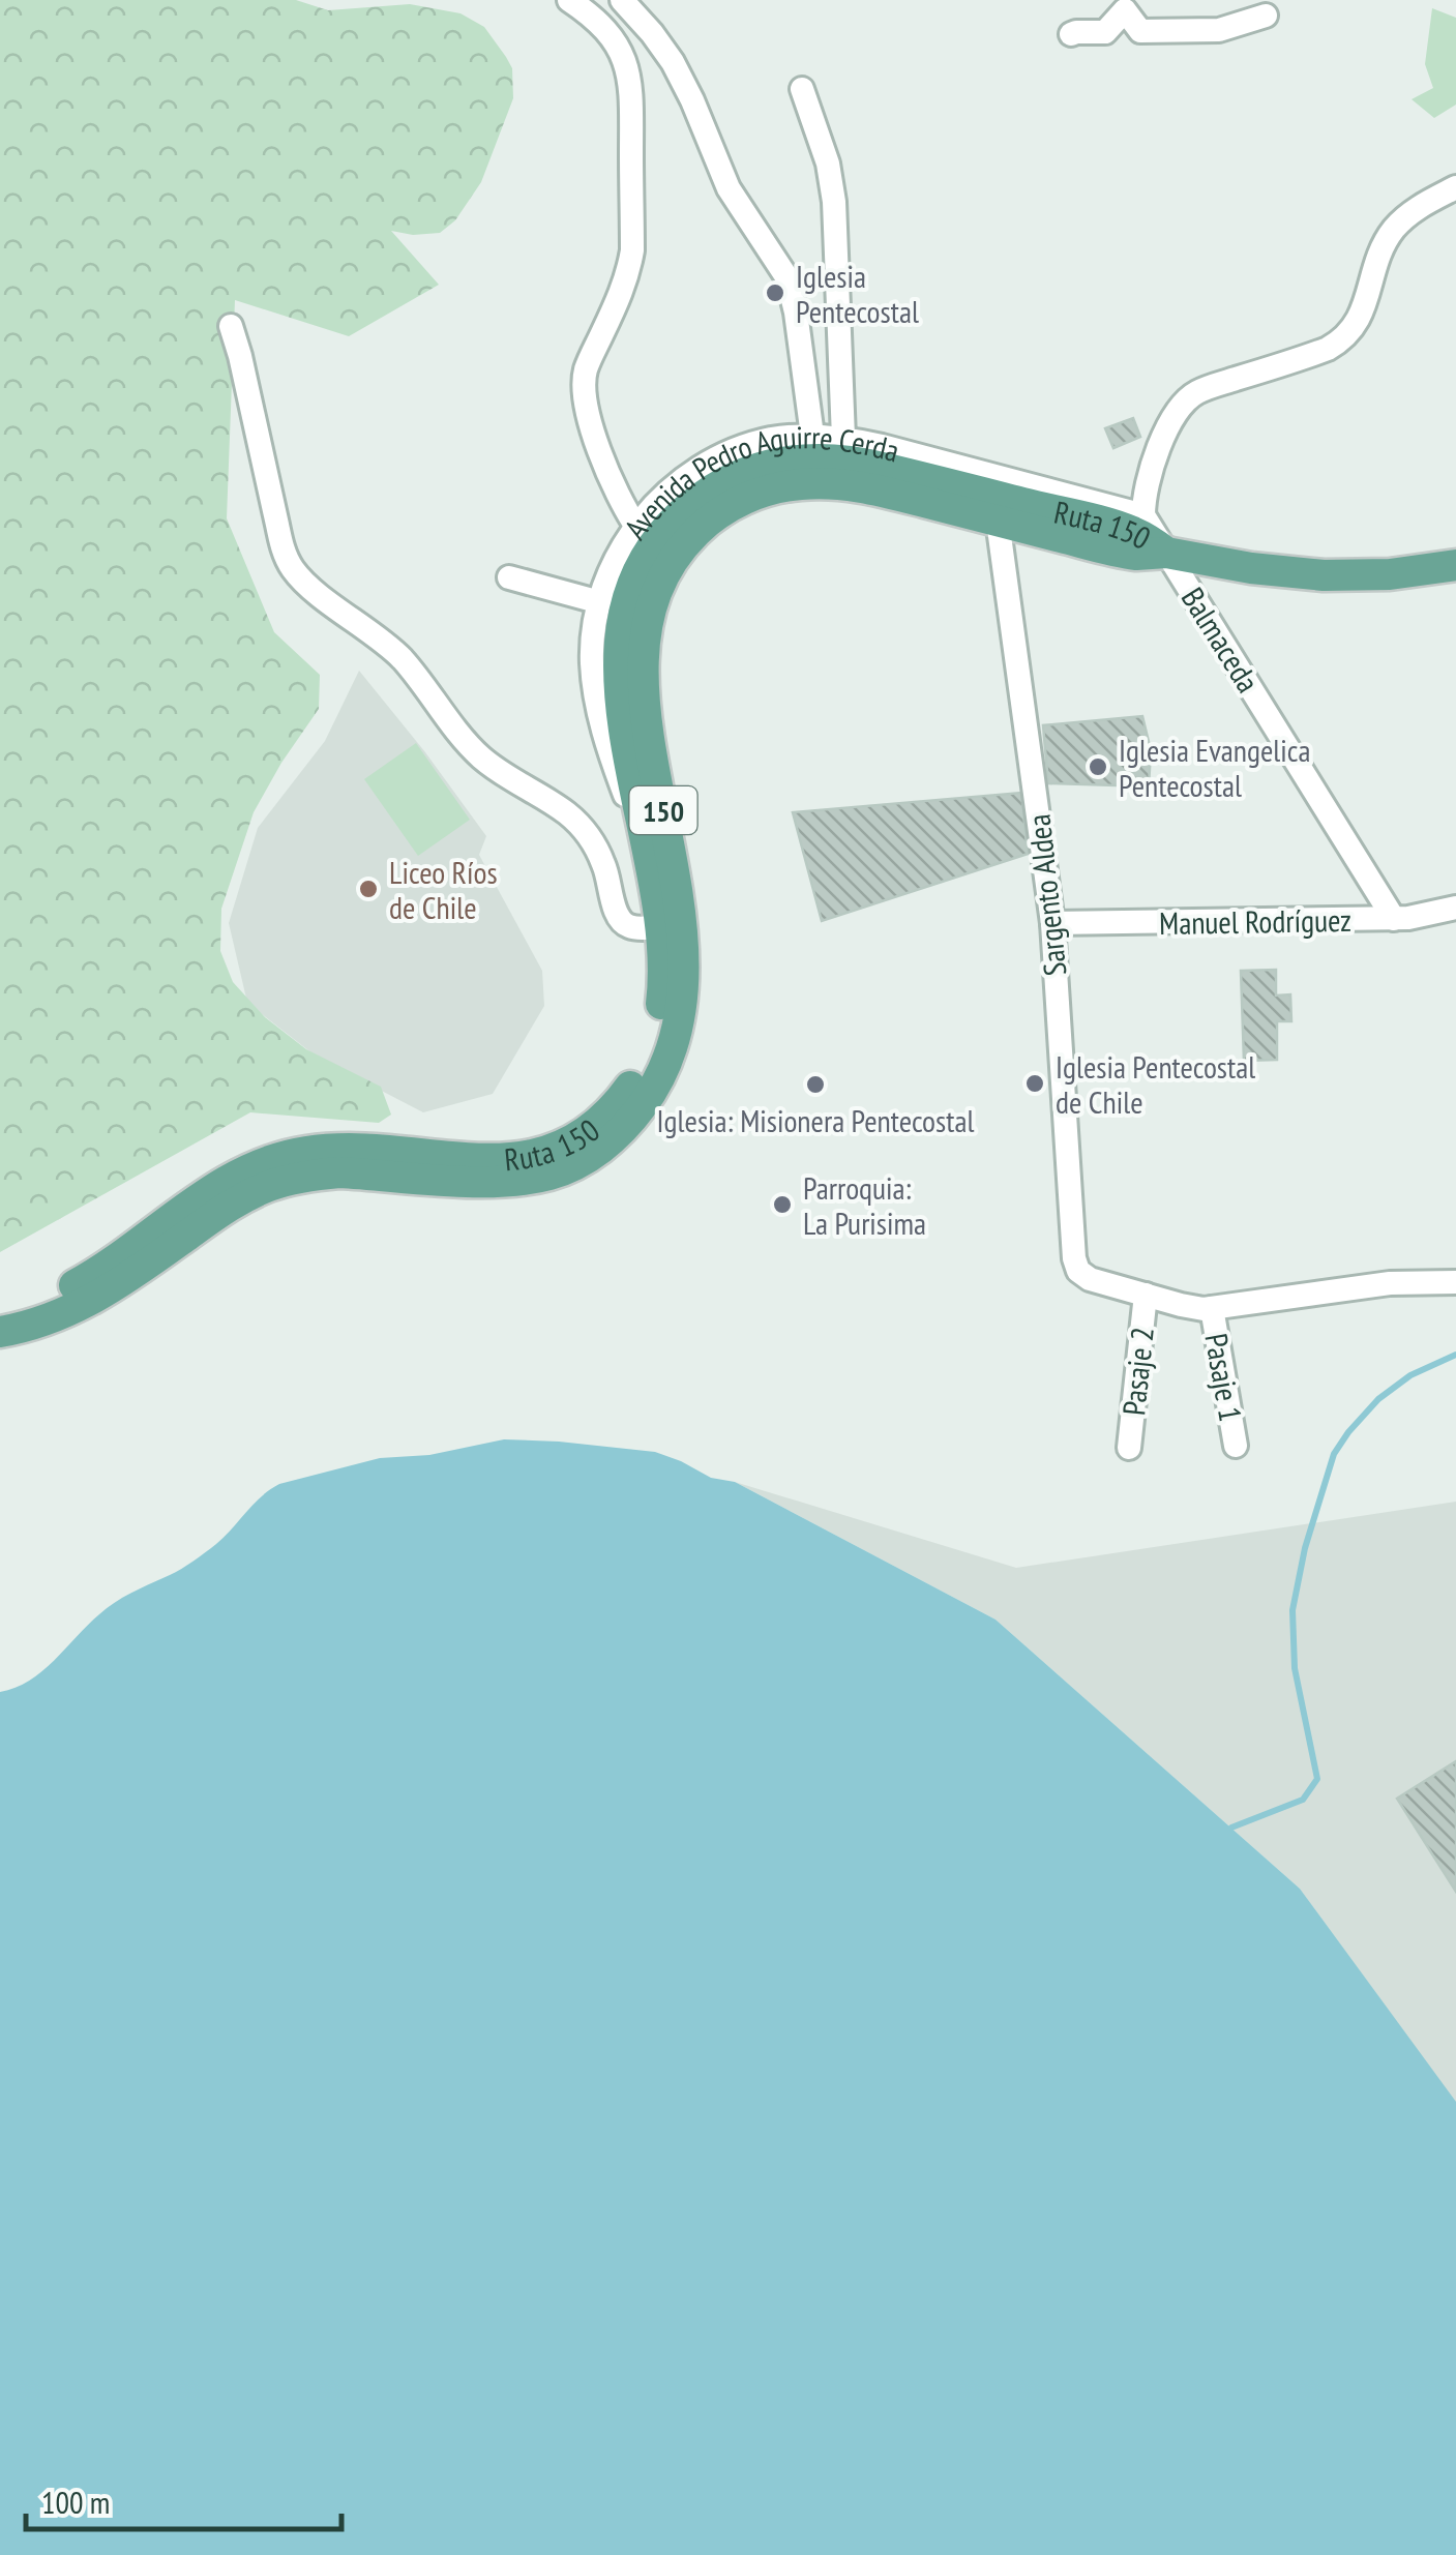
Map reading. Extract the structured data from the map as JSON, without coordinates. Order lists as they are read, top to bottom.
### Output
{
  "streets": {
    "main road": ["Ruta 150", "150"],
    "street": [
      "Avenida Pedro Aguirre Cerda",
      "Balmaceda",
      "Sargento Aldea",
      "Manuel Rodríguez",
      "Pasaje 2",
      "Pasaje 1"
    ]
  },
  "crossings": [
    ["Avenida Pedro Aguirre Cerda", "Ruta 150"],
    ["Avenida Pedro Aguirre Cerda", "Balmaceda"],
    ["Ruta 150", "Balmaceda"],
    ["Ruta 150", "150"],
    ["Ruta 150", "Sargento Aldea"],
    ["Balmaceda", "150"],
    ["Balmaceda", "Manuel Rodríguez"],
    ["Sargento Aldea", "Manuel Rodríguez"],
    ["Sargento Aldea", "Pasaje 2"]
  ],
  "places": [
    "Iglesia Pentecostal",
    "Iglesia Evangelica Pentecostal",
    "Liceo Ríos de Chile",
    "Iglesia Pentecostal de Chile",
    "Iglesia: Misionera Pentecostal",
    "Parroquia: La Purisima"
  ],
  "scale_bar": "100 m"
}
